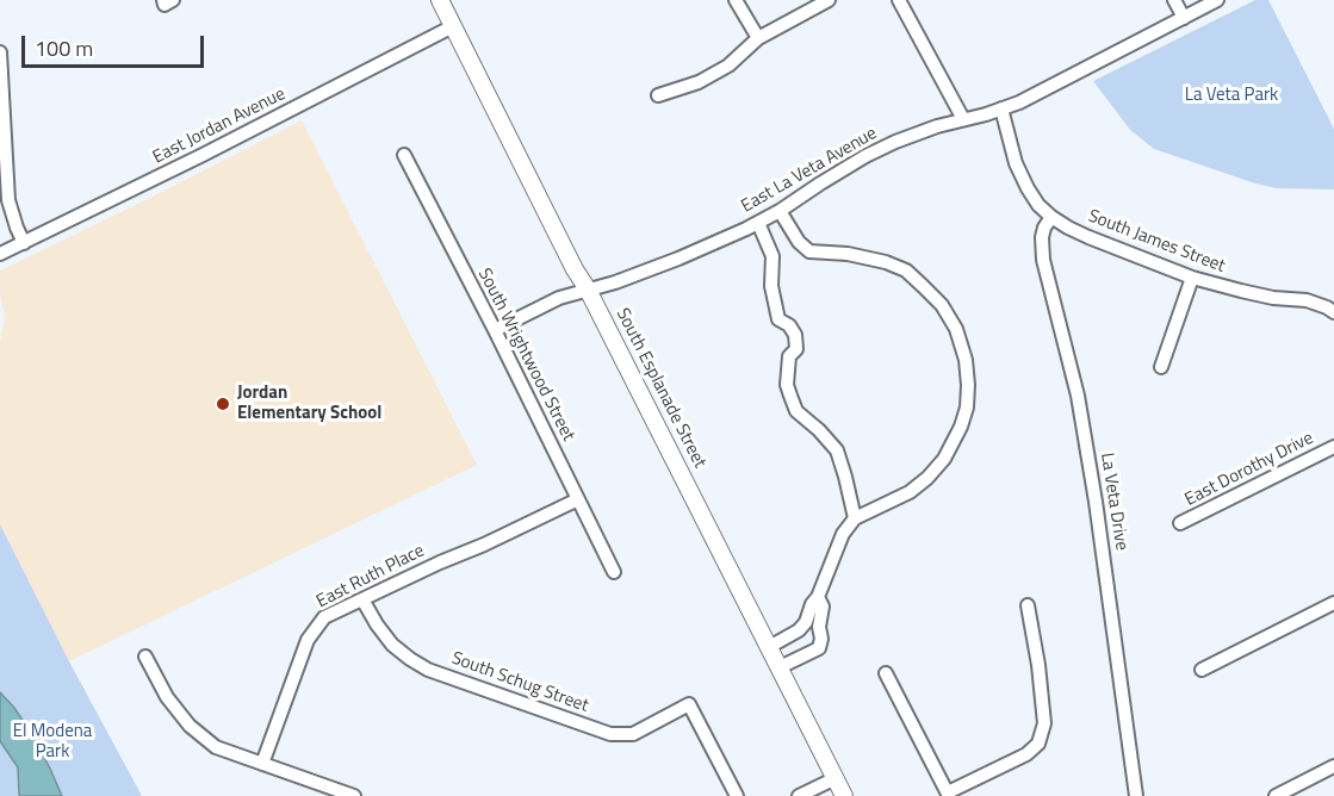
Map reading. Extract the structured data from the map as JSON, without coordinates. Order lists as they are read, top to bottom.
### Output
{
  "streets": {
    "main road": ["South Esplanade Street"],
    "street": [
      "East Jordan Avenue",
      "East La Veta Avenue",
      "South James Street",
      "South Wrightwood Street",
      "East Dorothy Drive",
      "La Veta Drive",
      "East Ruth Place",
      "South Schug Street"
    ]
  },
  "crossings": [
    ["East Jordan Avenue", "South Esplanade Street"],
    ["East La Veta Avenue", "South Wrightwood Street"],
    ["East La Veta Avenue", "South Esplanade Street"],
    ["South James Street", "La Veta Drive"],
    ["South Wrightwood Street", "East Ruth Place"],
    ["East Ruth Place", "South Schug Street"]
  ],
  "parks": ["La Veta Park", "El Modena Park"],
  "places": ["Jordan Elementary School"],
  "scale_bar": "100 m"
}
